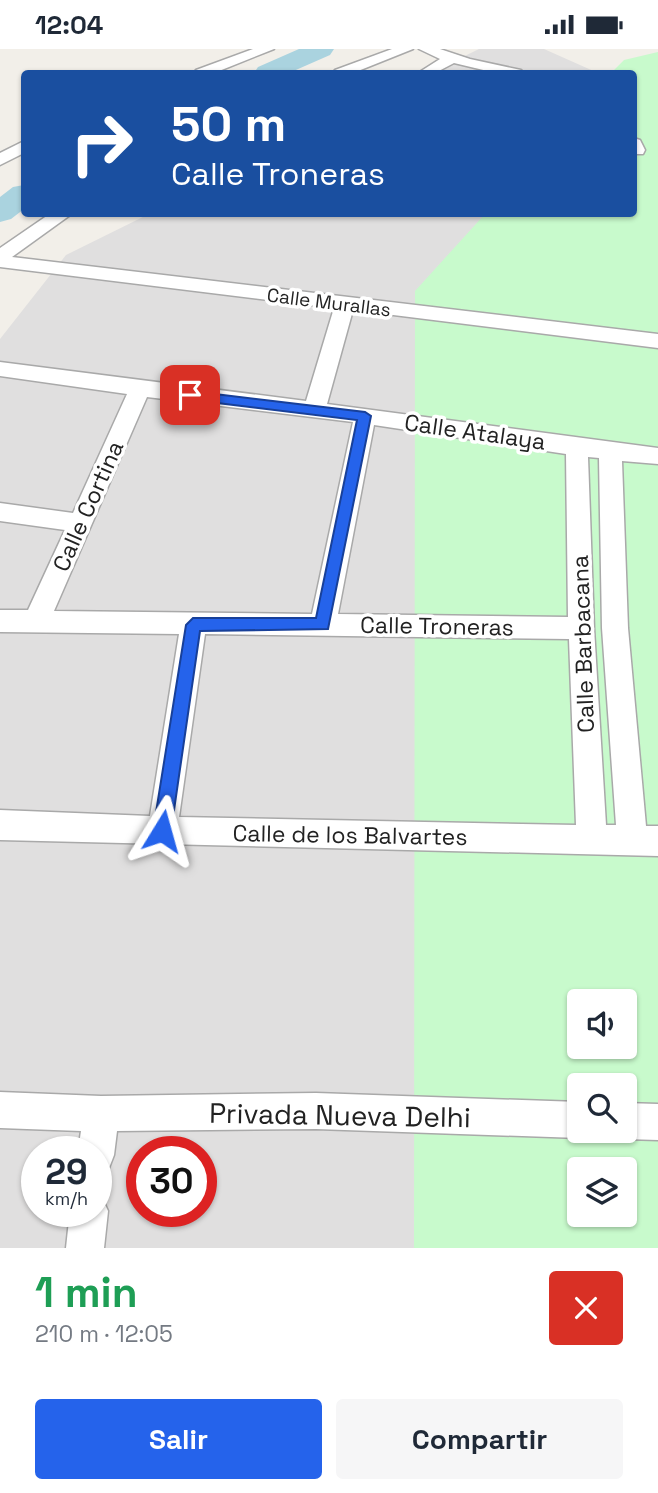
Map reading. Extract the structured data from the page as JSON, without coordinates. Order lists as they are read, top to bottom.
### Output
{
  "streets": {
    "street": [
      "Calle Murallas",
      "Calle Atalaya",
      "Calle Cortina",
      "Calle Troneras",
      "Calle Barbacana",
      "Calle de los Balvartes",
      "Privada Nueva Delhi"
    ]
  },
  "crossings": [
    ["Calle Atalaya", "Calle Cortina"],
    ["Calle Atalaya", "Calle Barbacana"],
    ["Calle Cortina", "Calle Troneras"],
    ["Calle Troneras", "Calle Barbacana"],
    ["Calle Barbacana", "Calle de los Balvartes"]
  ],
  "page": {
    "status": "12:04",
    "turn": ["50 m", "Calle Troneras"],
    "speed": "29 km/h",
    "limit": "30",
    "heading": ["1 min", "210 m · 12:05"],
    "buttons": ["Salir", "Compartir"]
  }
}
